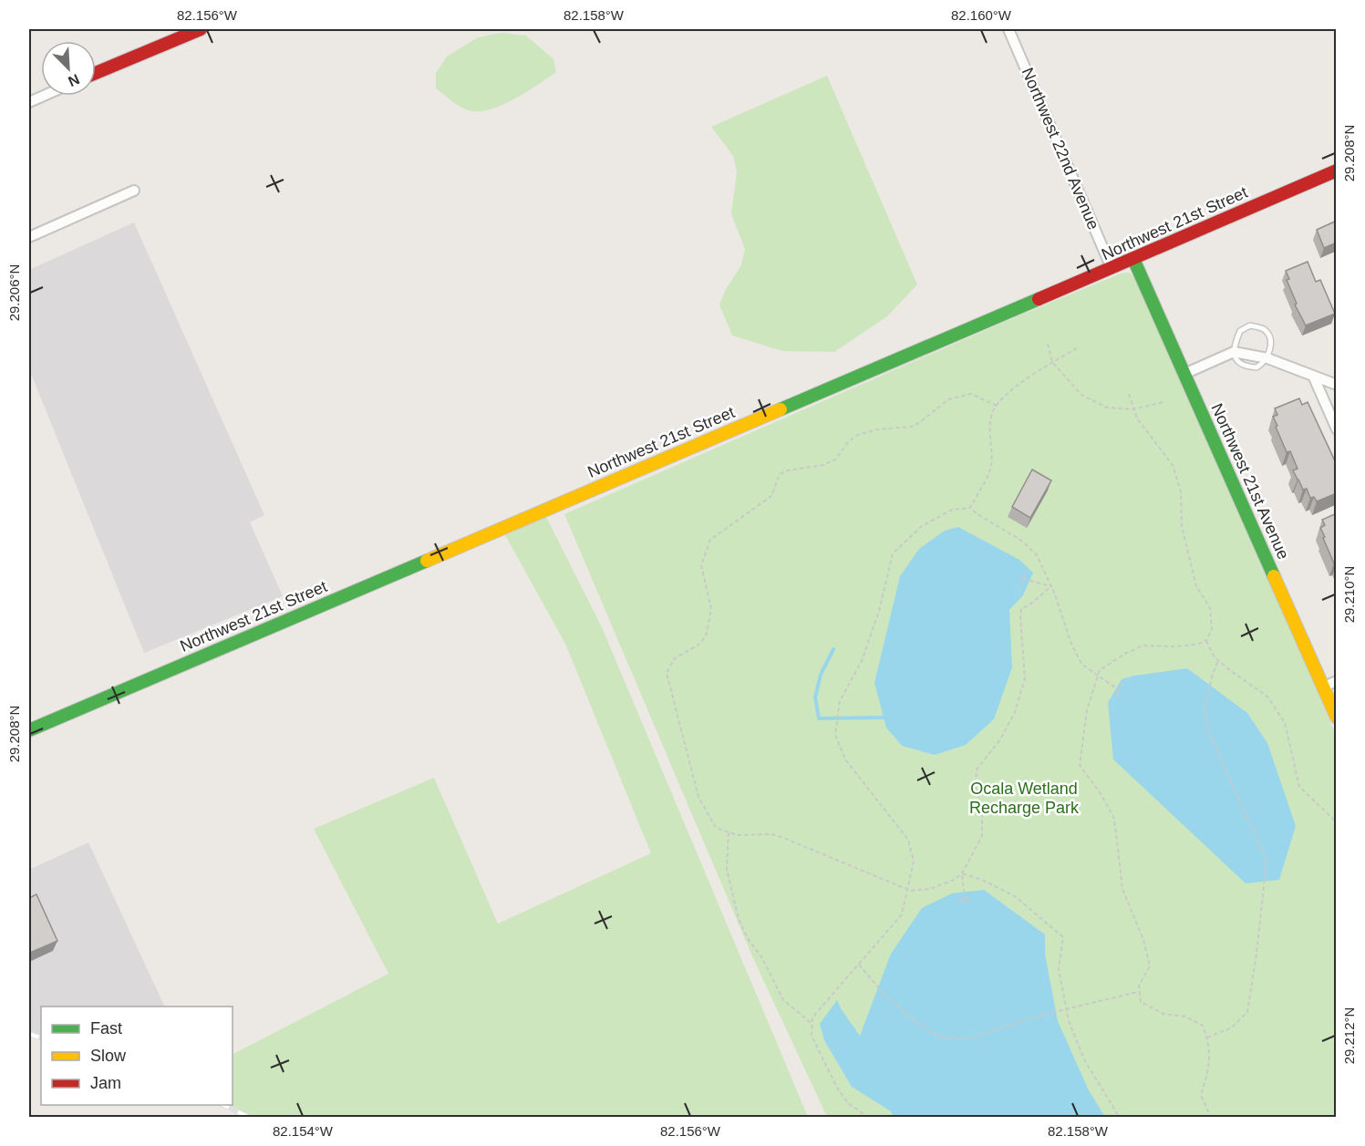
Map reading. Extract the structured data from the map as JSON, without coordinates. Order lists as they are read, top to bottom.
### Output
{
  "streets": {
    "street": ["Northwest 22nd Avenue", "Northwest 21st Street", "Northwest 21st Avenue"]
  },
  "crossings": [
    ["Northwest 22nd Avenue", "Northwest 21st Street"],
    ["Northwest 21st Street", "Northwest 21st Avenue"]
  ],
  "parks": ["Ocala Wetland Recharge Park"],
  "legend": ["Fast", "Slow", "Jam"],
  "north": "bottom right",
  "coordinates": [
    "82.156°W",
    "82.158°W",
    "82.160°W",
    "29.208°N",
    "29.206°N",
    "29.210°N",
    "29.212°N",
    "82.154°W"
  ]
}
